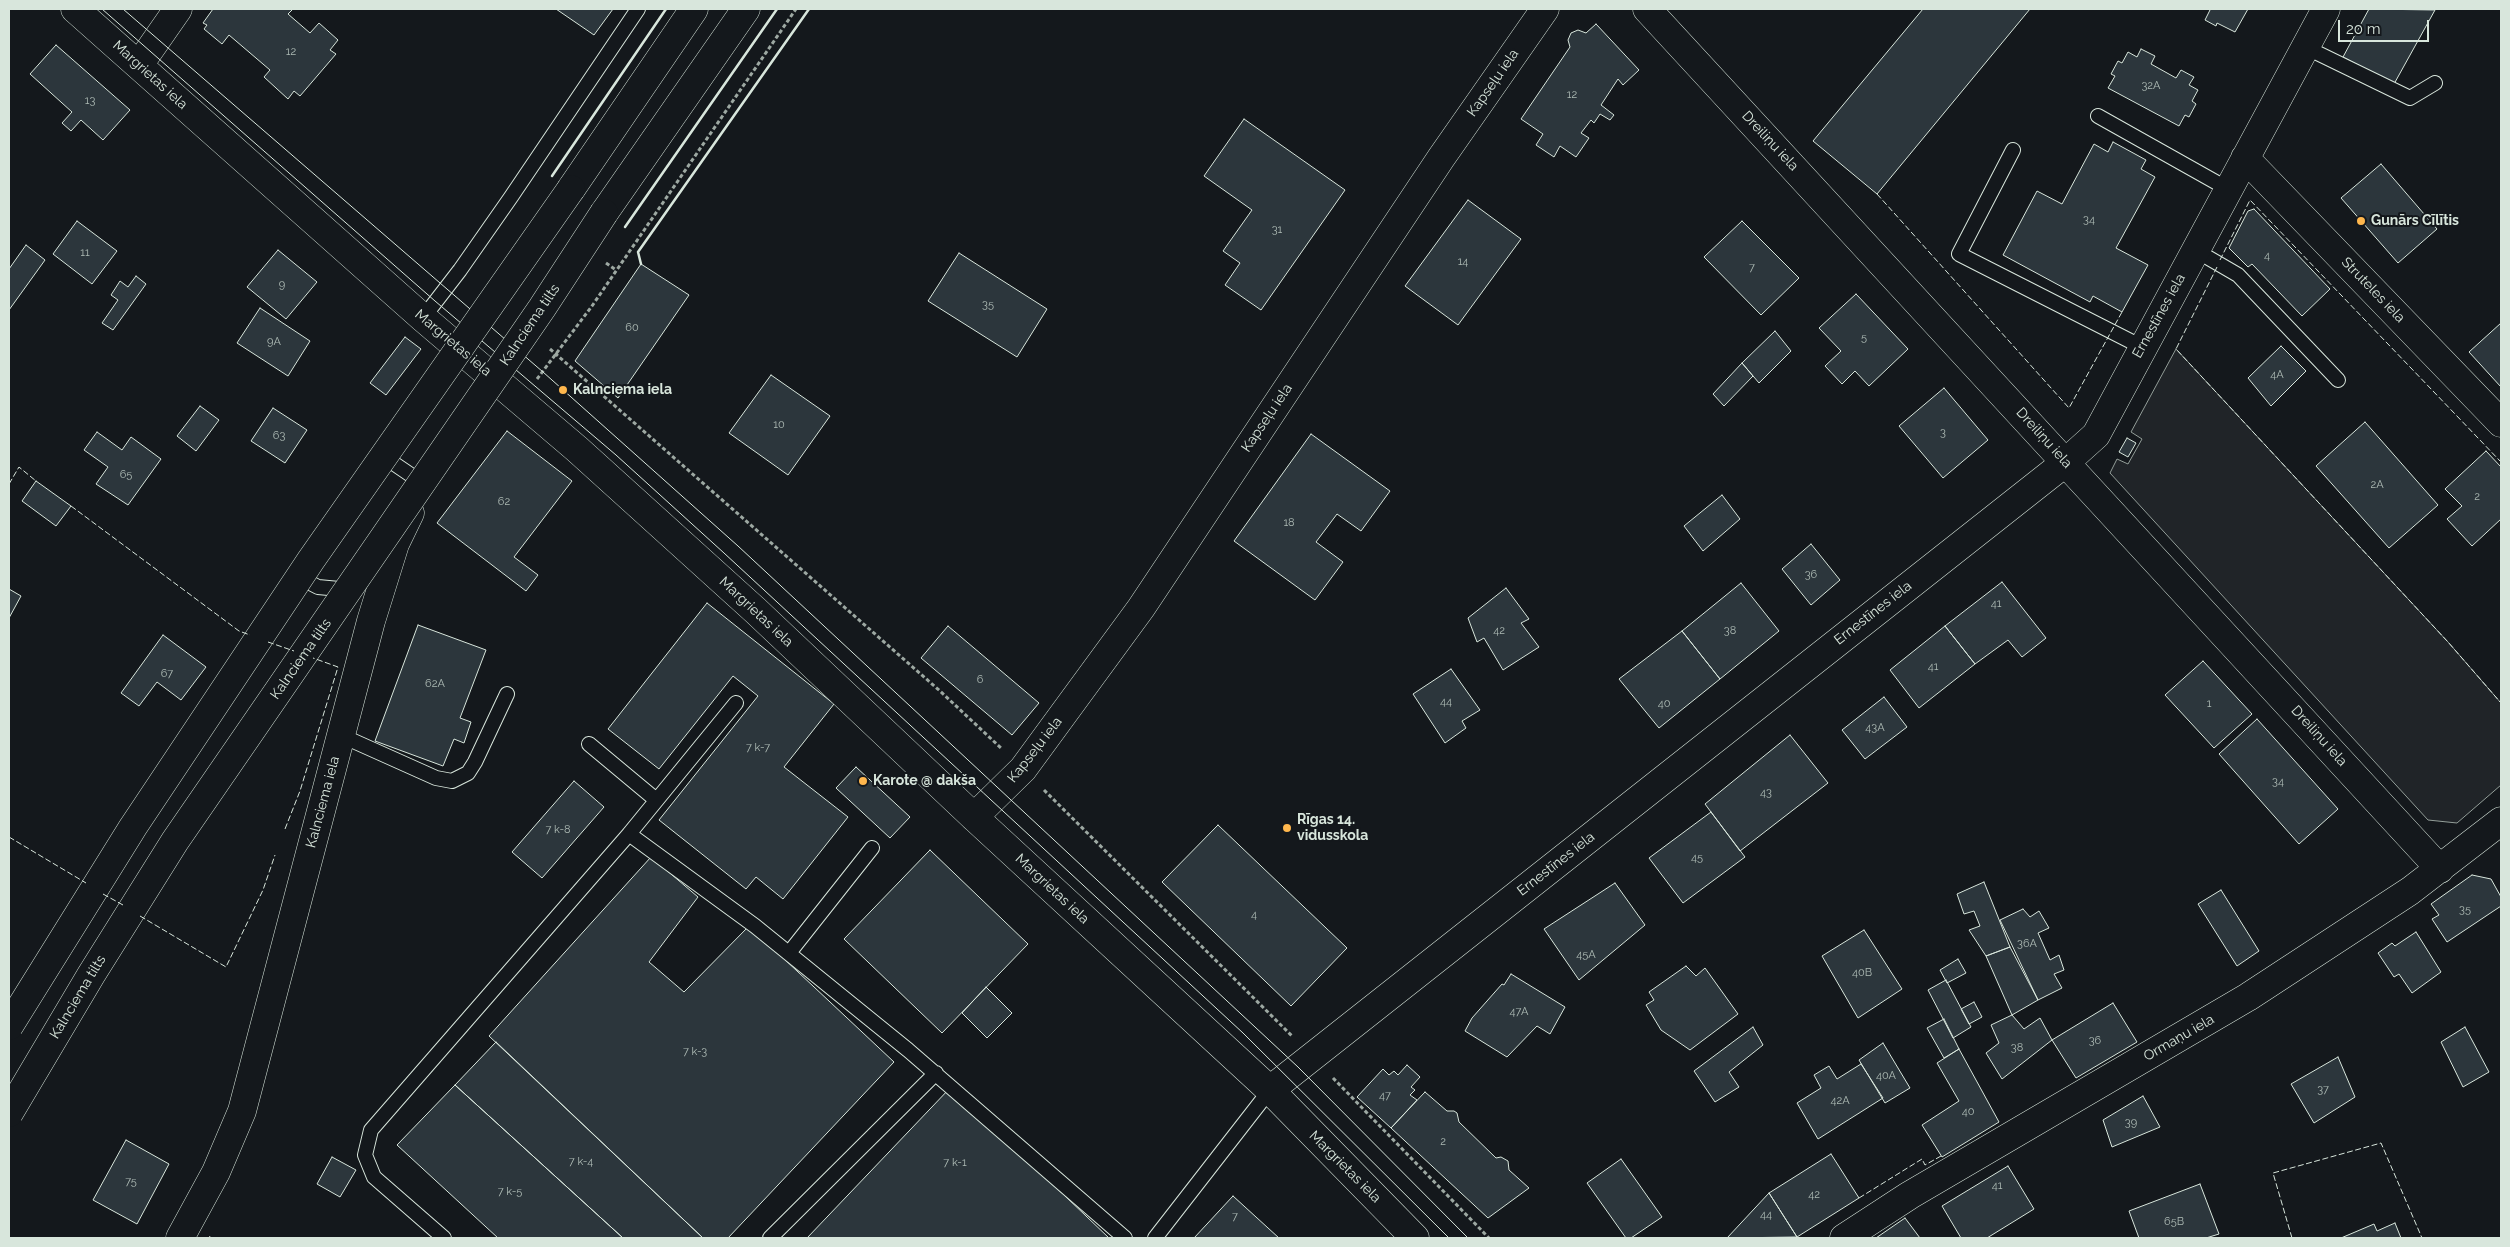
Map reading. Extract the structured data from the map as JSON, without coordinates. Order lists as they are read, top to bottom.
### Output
{
  "streets": {
    "street": [
      "Margrietas iela",
      "Kapseļu iela",
      "Dreiliņu iela",
      "Struteles iela",
      "Ernestīnes iela",
      "Kalnciema tilts",
      "Kalnciema iela",
      "Ormaņu iela"
    ]
  },
  "crossings": [
    ["Margrietas iela", "Kapseļu iela"],
    ["Margrietas iela", "Ernestīnes iela"],
    ["Margrietas iela", "Kalnciema iela"],
    ["Dreiliņu iela", "Ernestīnes iela"],
    ["Dreiliņu iela", "Ormaņu iela"],
    ["Struteles iela", "Ernestīnes iela"]
  ],
  "places": [
    "Gunārs Cīlītis",
    "Kalnciema iela",
    "Karote @ dakša",
    "Rīgas 14. vidusskola"
  ],
  "house_numbers": [
    "12",
    "32A",
    "12",
    "13",
    "34",
    "31",
    "11",
    "4",
    "14",
    "7",
    "9",
    "35",
    "60",
    "5",
    "9A",
    "4A",
    "10",
    "3",
    "63",
    "65",
    "2A",
    "2",
    "62",
    "18",
    "36",
    "41",
    "42",
    "38",
    "41",
    "67",
    "6",
    "62A",
    "44",
    "40",
    "1",
    "43A",
    "7 k-7",
    "34",
    "43",
    "7 k-8",
    "45",
    "35",
    "4",
    "36A",
    "45A",
    "40B",
    "47A",
    "36",
    "38",
    "7 k-3",
    "40A",
    "37",
    "47",
    "42A",
    "40",
    "39",
    "2",
    "7 k-4",
    "7 k-1",
    "75",
    "41",
    "7 k-5",
    "42",
    "44",
    "7",
    "65B"
  ],
  "scale_bar": "20 m"
}
